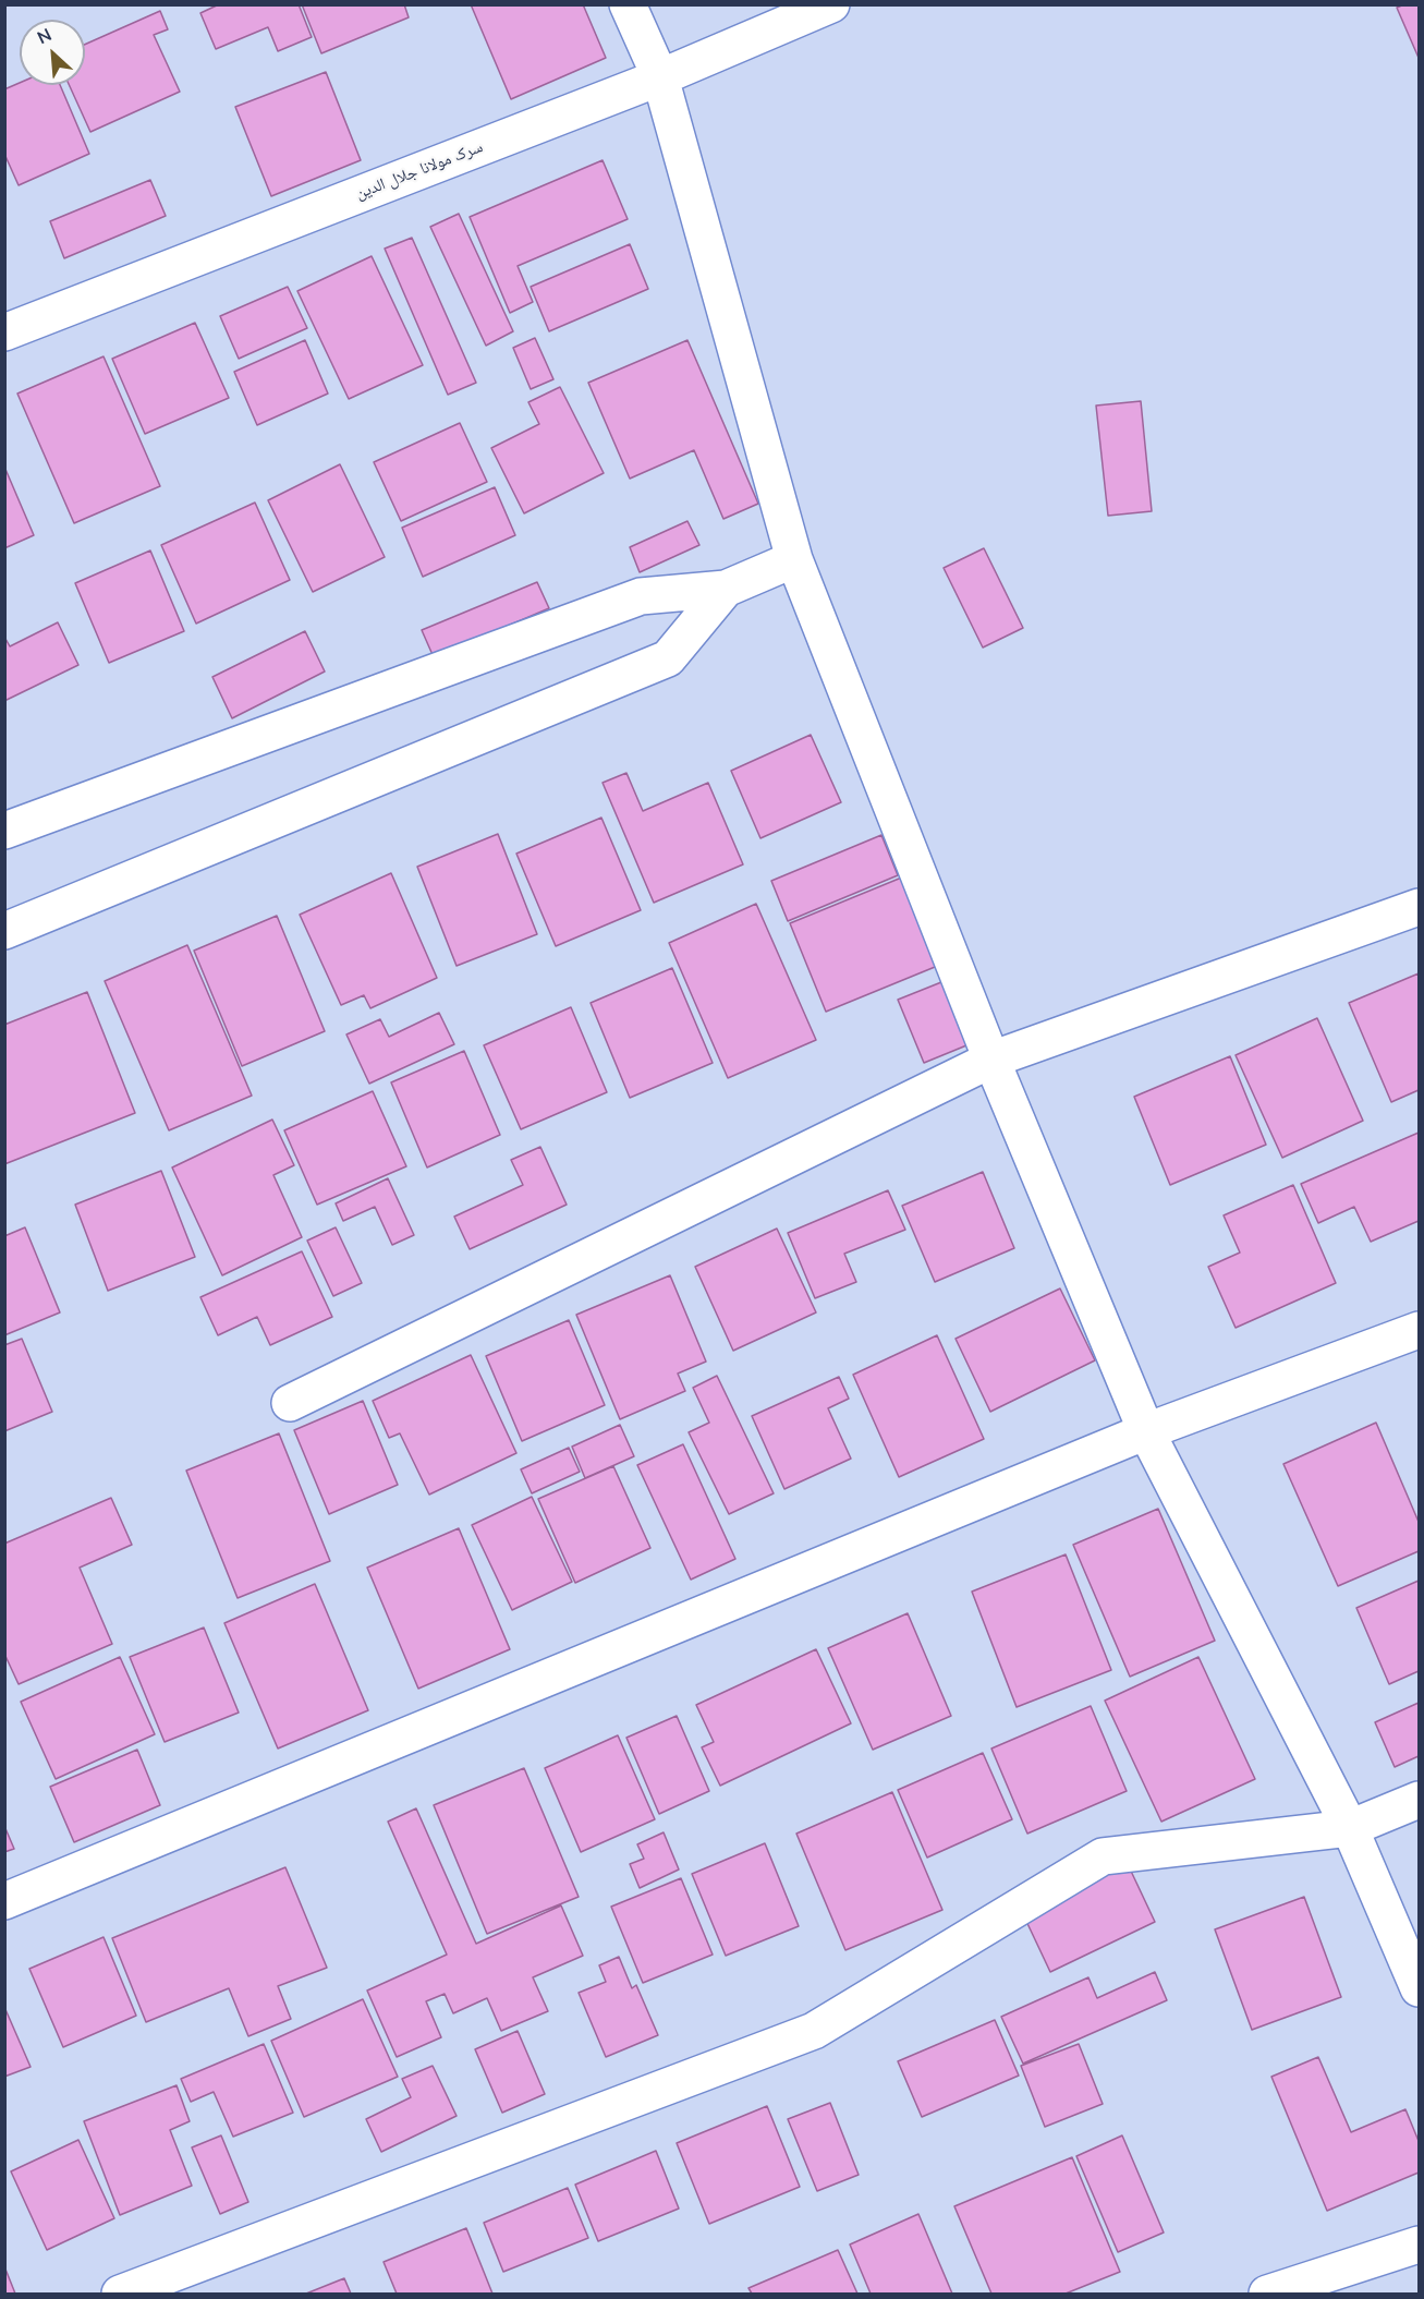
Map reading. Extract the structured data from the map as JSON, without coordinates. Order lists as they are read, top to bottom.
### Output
{
  "streets": {
    "street": ["سرک مولانا جلال الدین"]
  },
  "north": "top left"
}
